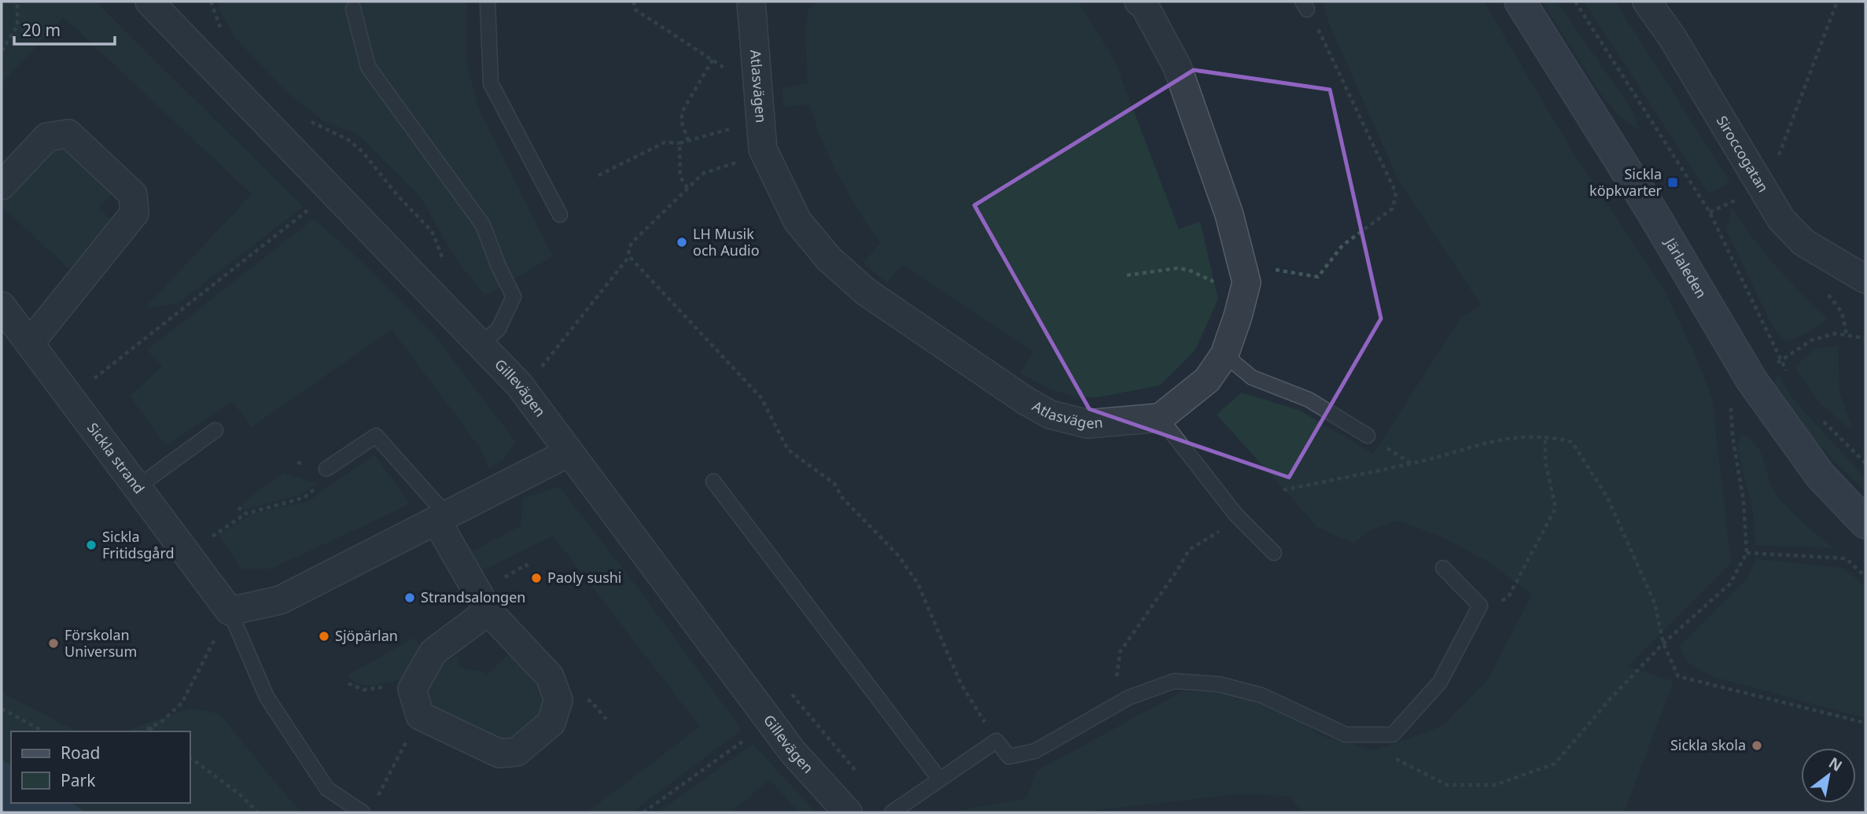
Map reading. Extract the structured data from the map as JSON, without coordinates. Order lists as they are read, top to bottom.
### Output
{
  "streets": {
    "main road": ["Järlaleden"],
    "street": [
      "Atlasvägen",
      "Siroccogatan",
      "Gillevägen",
      "Sickla strand"
    ]
  },
  "places": {
    "transit": ["Sickla köpkvarter"],
    "other": [
      "LH Musik och Audio",
      "Sickla Fritidsgård",
      "Paoly sushi",
      "Strandsalongen",
      "Sjöpärlan",
      "Förskolan Universum",
      "Sickla skola"
    ]
  },
  "legend": ["Road", "Park"],
  "scale_bar": "20 m",
  "north": "top right"
}
